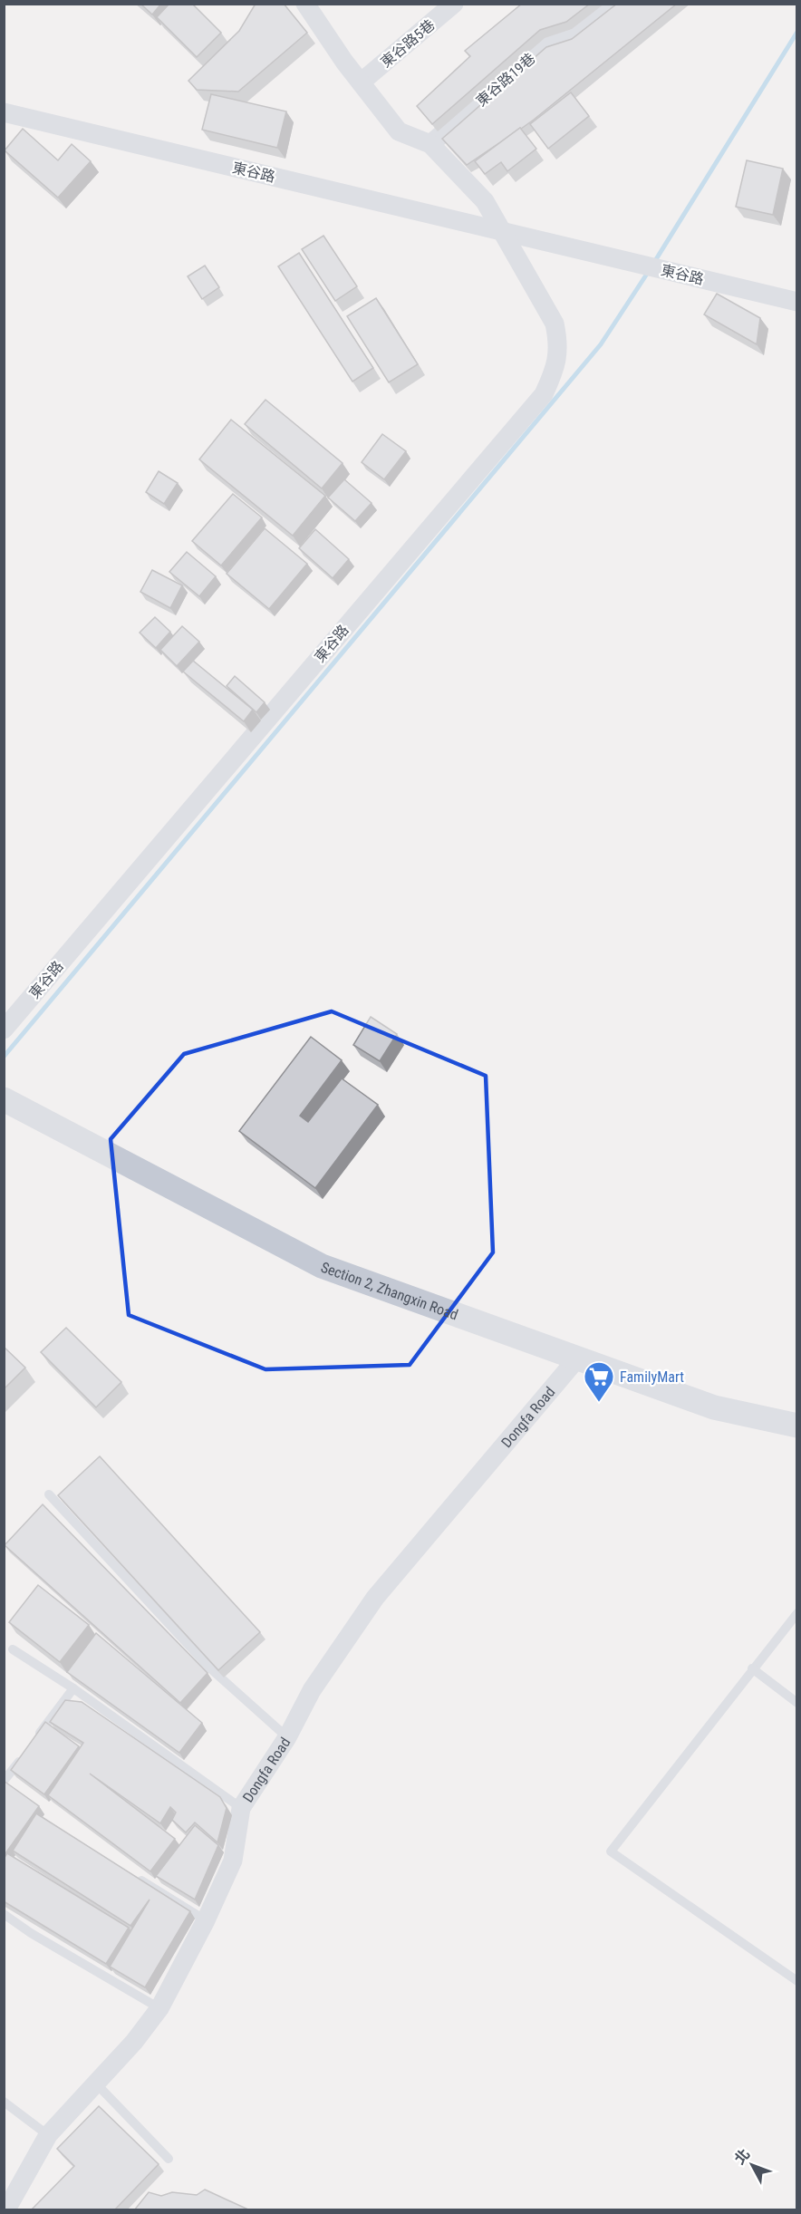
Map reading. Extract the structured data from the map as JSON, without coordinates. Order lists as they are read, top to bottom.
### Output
{
  "streets": {
    "street": [
      "東谷路5巷",
      "東谷路19巷",
      "東谷路",
      "Section 2, Zhangxin Road",
      "Dongfa Road"
    ]
  },
  "crossings": [
    ["東谷路5巷", "東谷路"],
    ["東谷路19巷", "東谷路"],
    ["Section 2, Zhangxin Road", "Dongfa Road"]
  ],
  "places": {
    "supermarket": ["FamilyMart"]
  },
  "north": "top left"
}
